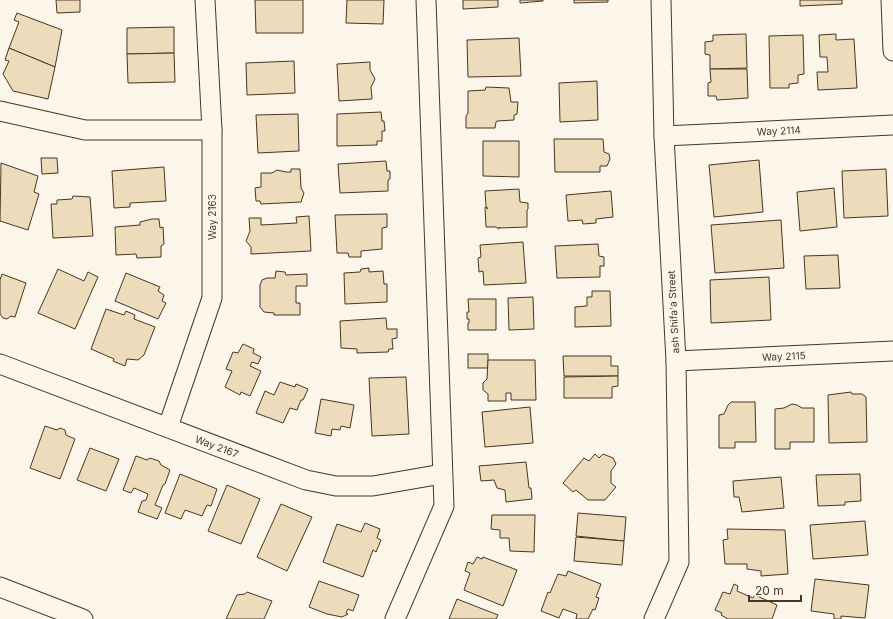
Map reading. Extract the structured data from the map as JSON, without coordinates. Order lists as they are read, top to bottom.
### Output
{
  "streets": {
    "street": [
      "Way 2114",
      "Way 2163",
      "ash Shifa'a Street",
      "Way 2115",
      "Way 2167"
    ]
  },
  "crossings": [
    ["Way 2114", "ash Shifa'a Street"],
    ["Way 2163", "Way 2167"],
    ["ash Shifa'a Street", "Way 2115"]
  ],
  "scale_bar": "20 m"
}
